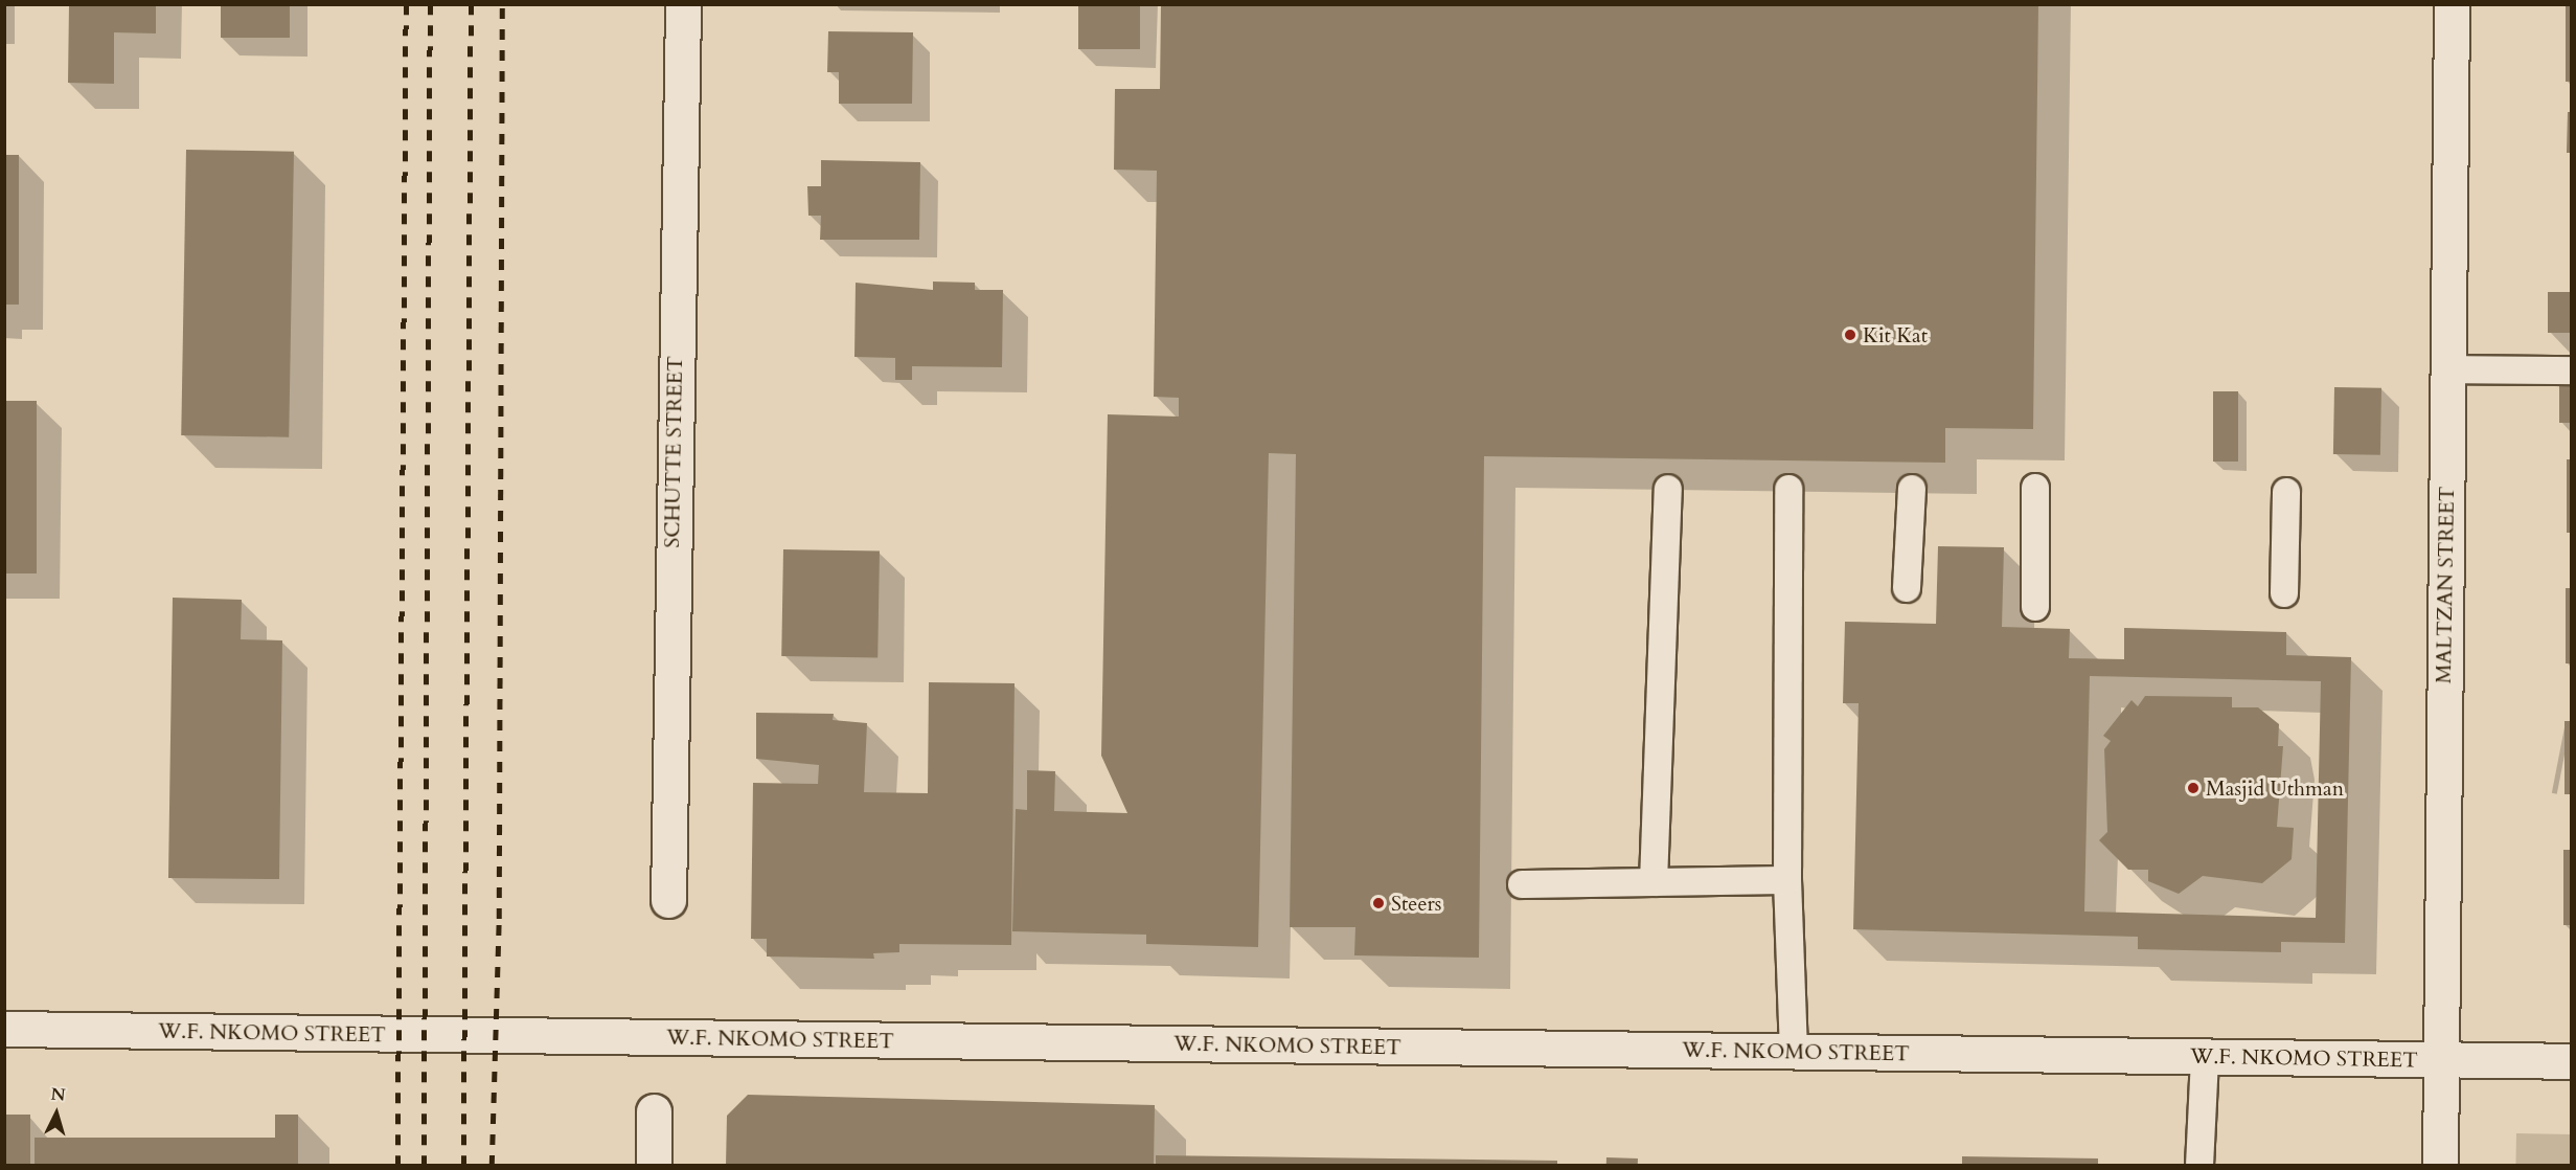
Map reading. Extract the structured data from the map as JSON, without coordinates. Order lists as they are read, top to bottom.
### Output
{
  "streets": {
    "main road": ["SCHUTTE STREET", "MALTZAN STREET", "W.F. NKOMO STREET"]
  },
  "crossings": [
    ["MALTZAN STREET", "W.F. NKOMO STREET"]
  ],
  "places": ["Kit Kat", "Masjid Uthman", "Steers"],
  "north": "top"
}
